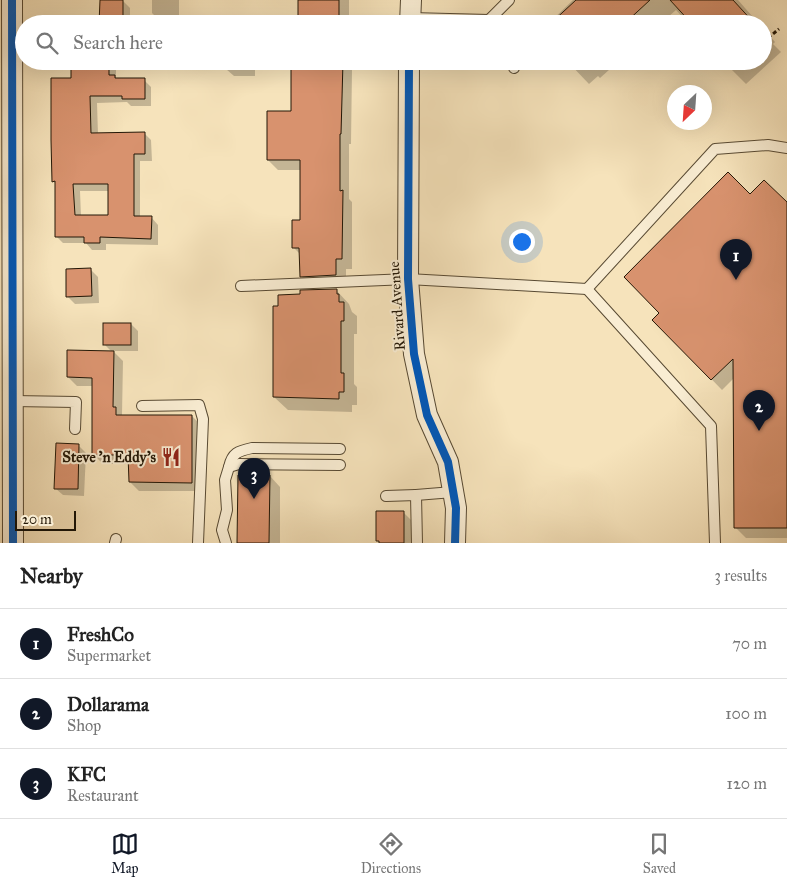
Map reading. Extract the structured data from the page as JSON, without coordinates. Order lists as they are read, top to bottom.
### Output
{
  "streets": {
    "street": ["Rivard Avenue"]
  },
  "places": {
    "restaurant": ["Steve 'n Eddy's"]
  },
  "scale_bar": "20 m",
  "north": "bottom left",
  "page": {
    "search": "Search here",
    "pins": ["1", "2", "3"],
    "scale": "20 m",
    "heading": ["Nearby", "3 results"],
    "list": [
      {
        "mark": "1",
        "name": "FreshCo",
        "note": "Supermarket",
        "value": "70 m"
      },
      {
        "mark": "2",
        "name": "Dollarama",
        "note": "Shop",
        "value": "100 m"
      },
      {
        "mark": "3",
        "name": "KFC",
        "note": "Restaurant",
        "value": "120 m"
      }
    ],
    "nav": ["Map", "Directions", "Saved"]
  }
}
